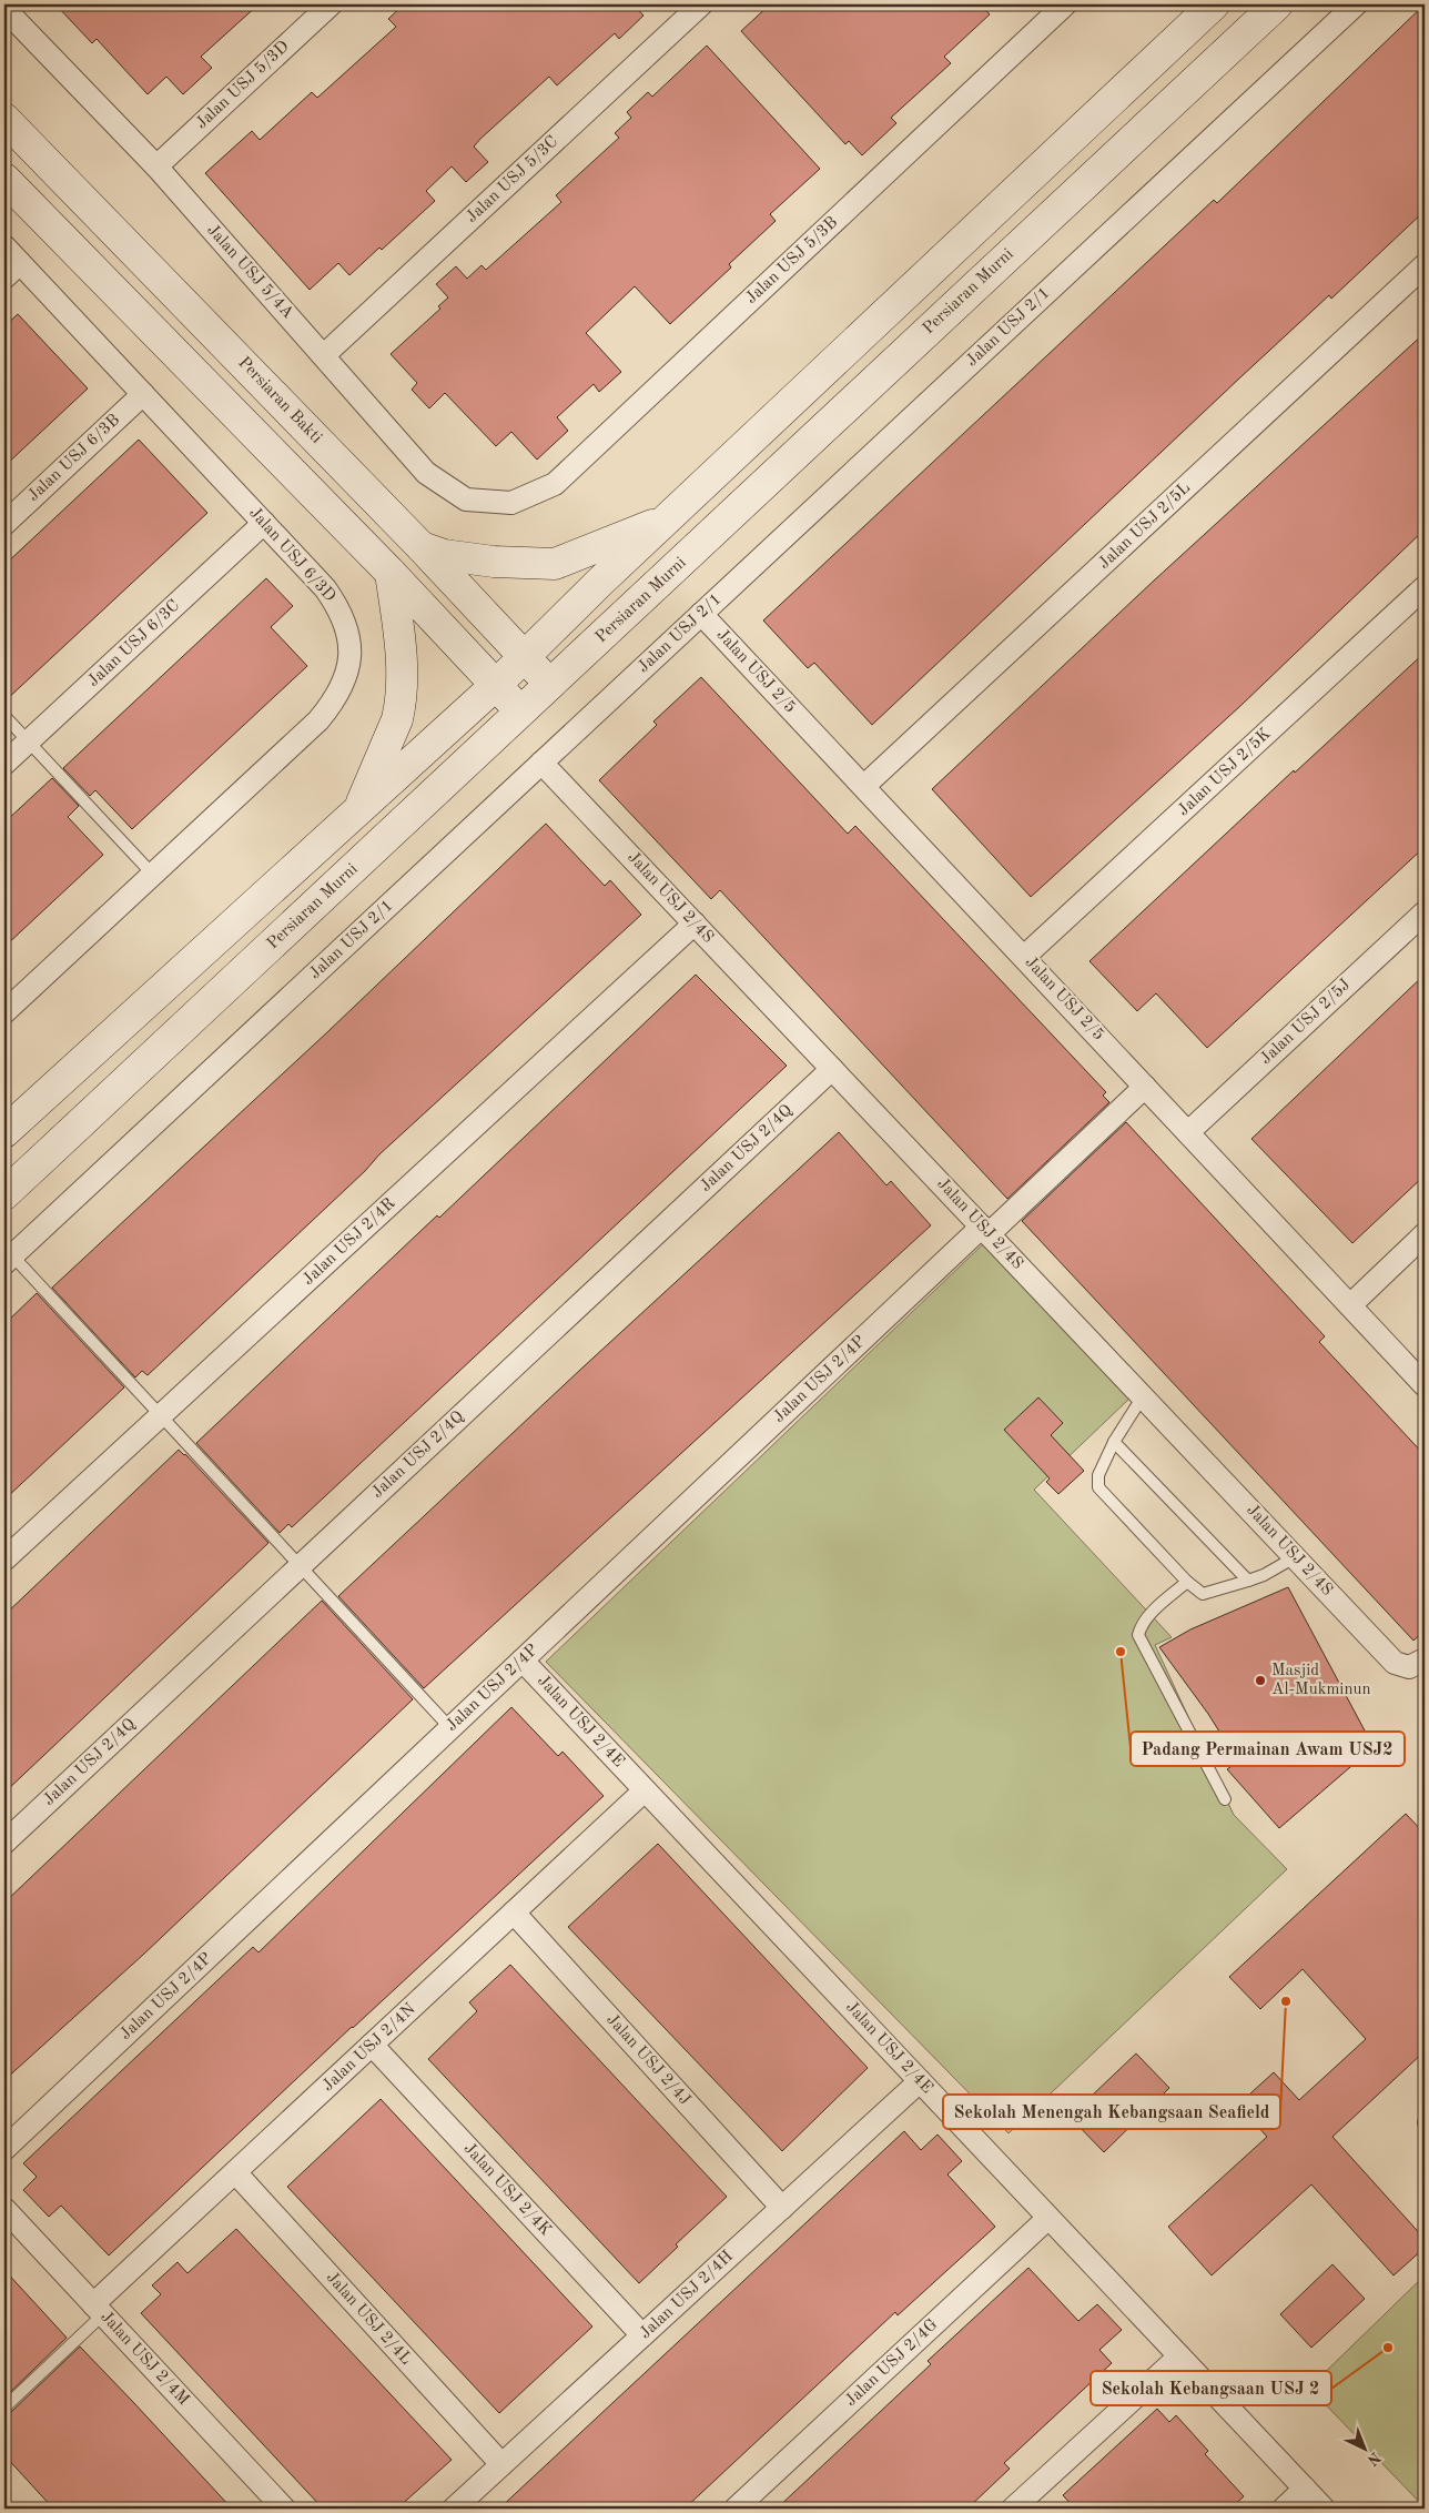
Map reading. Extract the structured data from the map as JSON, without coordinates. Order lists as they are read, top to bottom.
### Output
{
  "streets": {
    "main road": ["Persiaran Murni", "Persiaran Bakti"],
    "street": [
      "Jalan USJ 5/3D",
      "Jalan USJ 5/3C",
      "Jalan USJ 5/3B",
      "Jalan USJ 5/4A",
      "Jalan USJ 2/1",
      "Jalan USJ 6/3B",
      "Jalan USJ 2/5L",
      "Jalan USJ 6/3D",
      "Jalan USJ 6/3C",
      "Jalan USJ 2/5",
      "Jalan USJ 2/5K",
      "Jalan USJ 2/4S",
      "Jalan USJ 2/5J",
      "Jalan USJ 2/4Q",
      "Jalan USJ 2/4R",
      "Jalan USJ 2/4P",
      "Jalan USJ 2/4E",
      "Jalan USJ 2/4N",
      "Jalan USJ 2/4J",
      "Jalan USJ 2/4K",
      "Jalan USJ 2/4H",
      "Jalan USJ 2/4L",
      "Jalan USJ 2/4M",
      "Jalan USJ 2/4G"
    ]
  },
  "crossings": [
    ["Jalan USJ 5/3D", "Jalan USJ 5/4A"],
    ["Jalan USJ 5/3C", "Jalan USJ 5/4A"],
    ["Jalan USJ 5/3B", "Jalan USJ 5/4A"],
    ["Persiaran Murni", "Persiaran Bakti"],
    ["Jalan USJ 2/1", "Jalan USJ 2/5"],
    ["Jalan USJ 2/1", "Jalan USJ 2/4S"],
    ["Jalan USJ 6/3B", "Jalan USJ 6/3D"],
    ["Jalan USJ 2/5L", "Jalan USJ 2/5"],
    ["Jalan USJ 6/3D", "Jalan USJ 6/3C"],
    ["Jalan USJ 2/5", "Jalan USJ 2/5K"],
    ["Jalan USJ 2/5", "Jalan USJ 2/5J"],
    ["Jalan USJ 2/5", "Jalan USJ 2/4P"],
    ["Jalan USJ 2/4S", "Jalan USJ 2/4Q"],
    ["Jalan USJ 2/4S", "Jalan USJ 2/4R"],
    ["Jalan USJ 2/4S", "Jalan USJ 2/4P"],
    ["Jalan USJ 2/4P", "Jalan USJ 2/4E"],
    ["Jalan USJ 2/4E", "Jalan USJ 2/4N"],
    ["Jalan USJ 2/4E", "Jalan USJ 2/4H"],
    ["Jalan USJ 2/4E", "Jalan USJ 2/4G"],
    ["Jalan USJ 2/4N", "Jalan USJ 2/4J"],
    ["Jalan USJ 2/4N", "Jalan USJ 2/4K"],
    ["Jalan USJ 2/4N", "Jalan USJ 2/4L"],
    ["Jalan USJ 2/4N", "Jalan USJ 2/4M"],
    ["Jalan USJ 2/4J", "Jalan USJ 2/4H"],
    ["Jalan USJ 2/4K", "Jalan USJ 2/4H"],
    ["Jalan USJ 2/4H", "Jalan USJ 2/4L"]
  ],
  "places": [
    "Padang Permainan Awam USJ2",
    "Masjid Al-Mukminun",
    "Sekolah Menengah Kebangsaan Seafield",
    "Sekolah Kebangsaan USJ 2"
  ],
  "north": "bottom right"
}
